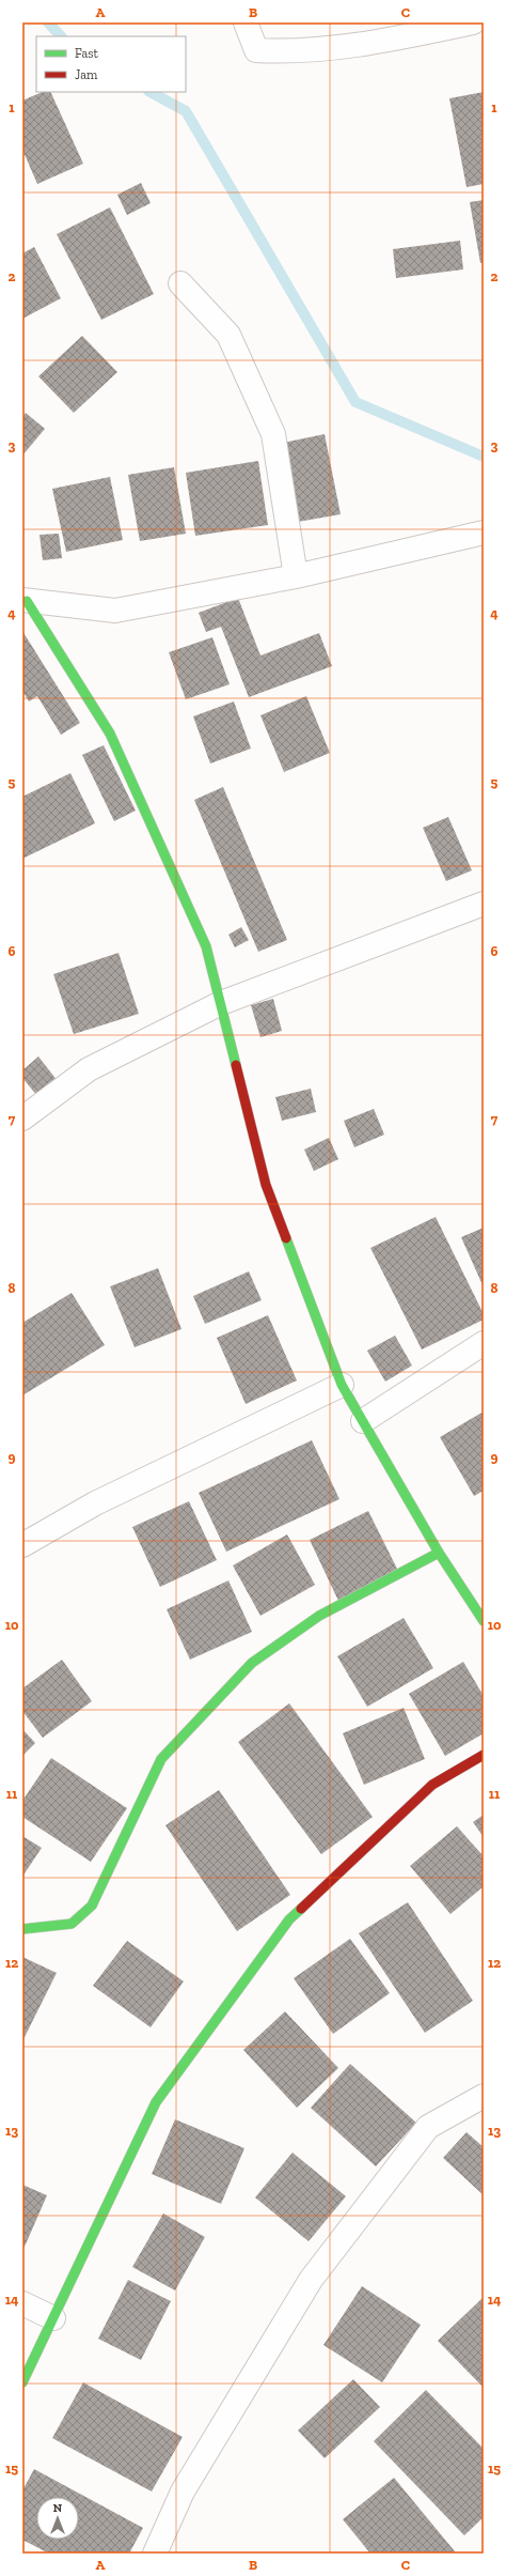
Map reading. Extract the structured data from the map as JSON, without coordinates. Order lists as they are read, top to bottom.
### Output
{
  "legend": ["Fast", "Jam"],
  "north": "top",
  "grid": {
    "columns": ["A", "B", "C"],
    "rows": [
      "1",
      "2",
      "3",
      "4",
      "5",
      "6",
      "7",
      "8",
      "9",
      "10",
      "11",
      "12",
      "13",
      "14",
      "15"
    ]
  }
}
